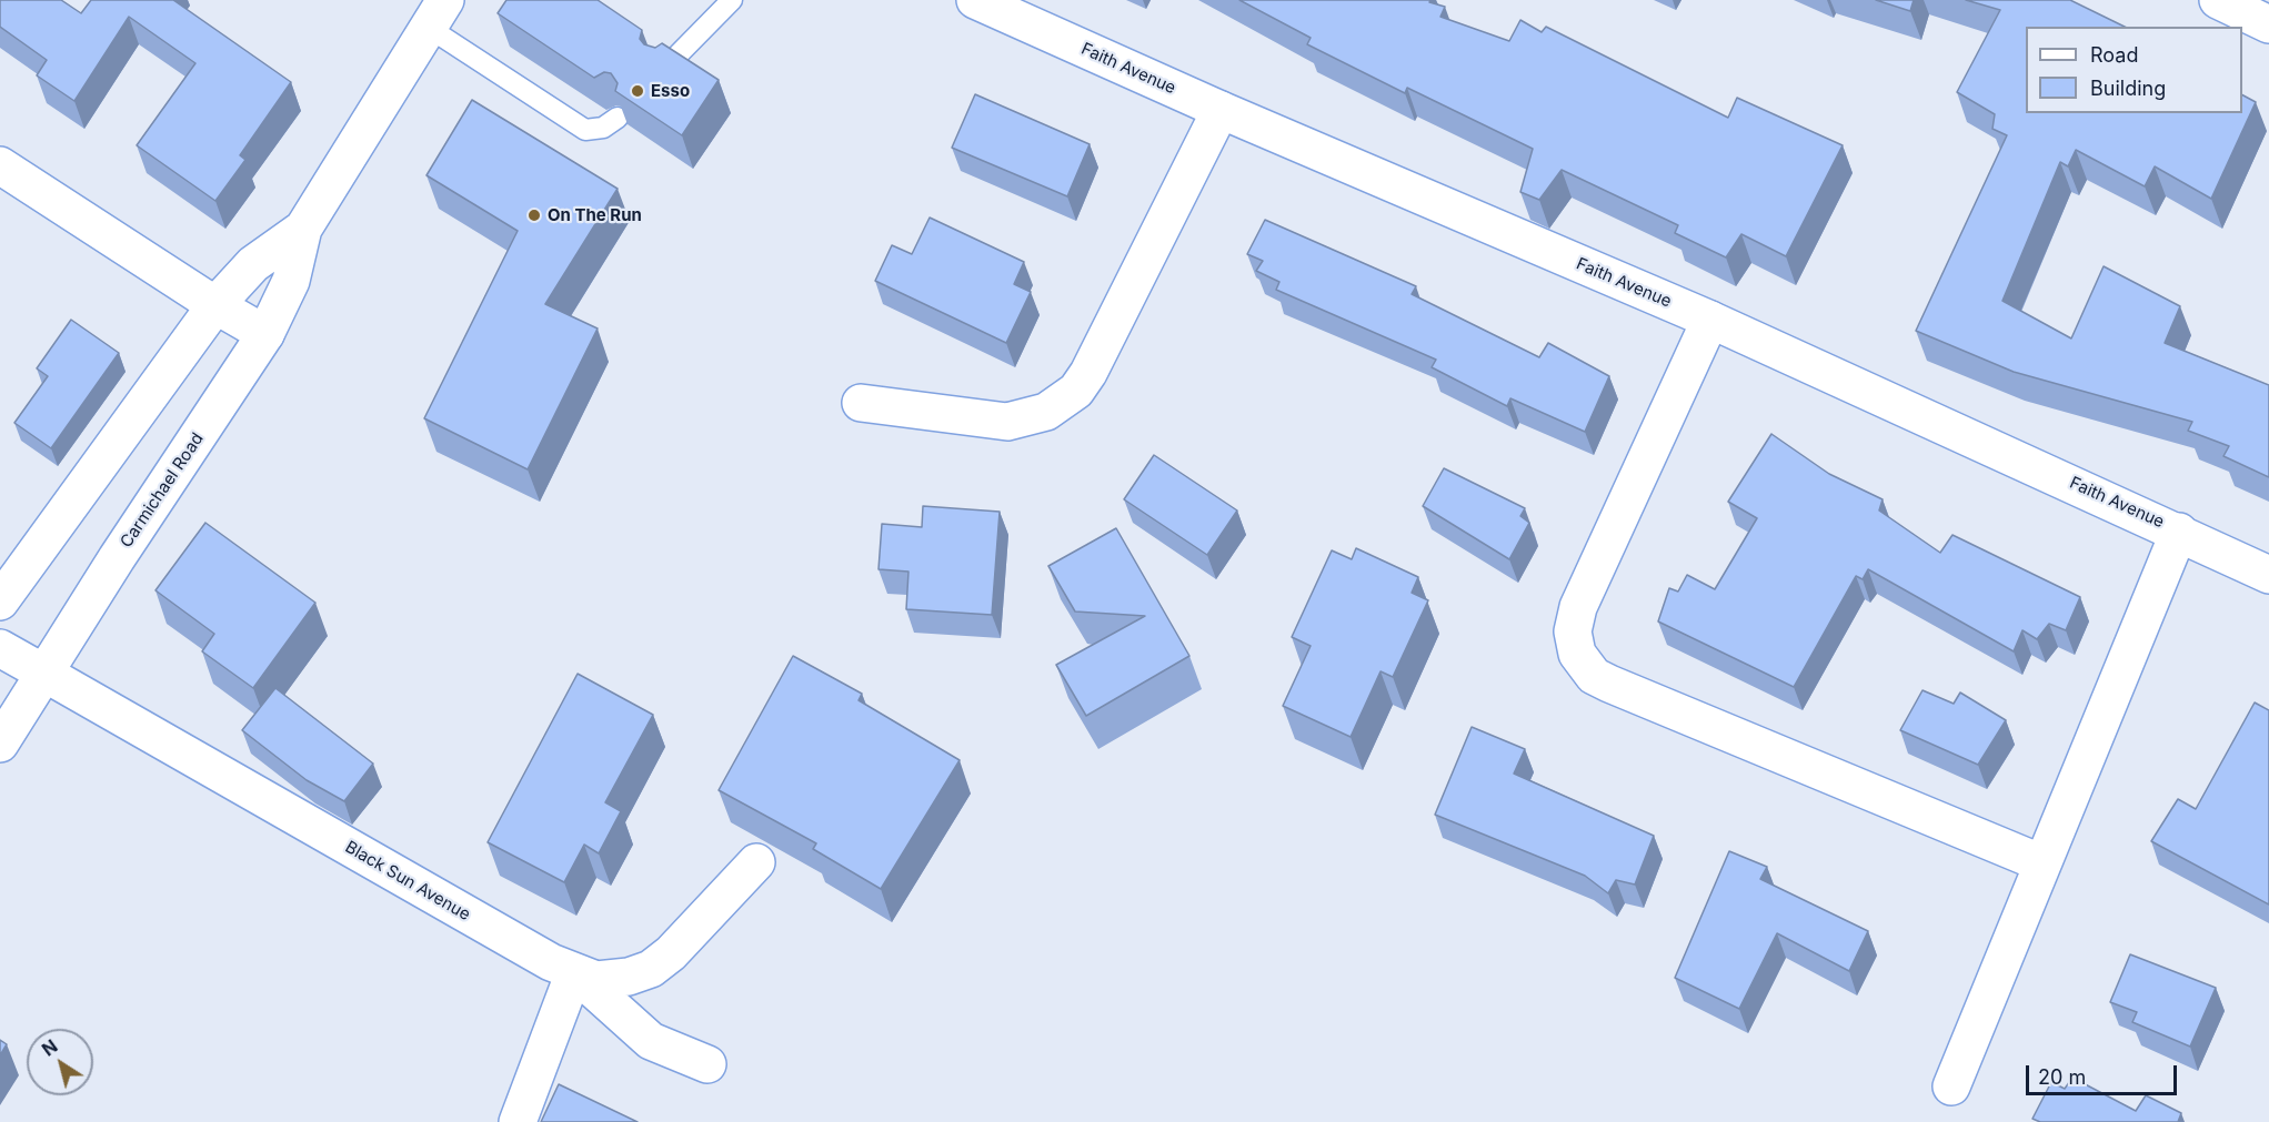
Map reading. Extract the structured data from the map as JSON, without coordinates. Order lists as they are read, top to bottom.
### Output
{
  "streets": {
    "street": ["Faith Avenue", "Carmichael Road", "Black Sun Avenue"]
  },
  "crossings": [
    ["Carmichael Road", "Black Sun Avenue"]
  ],
  "places": ["Esso", "On The Run"],
  "legend": ["Road", "Building"],
  "scale_bar": "20 m",
  "north": "top left"
}
